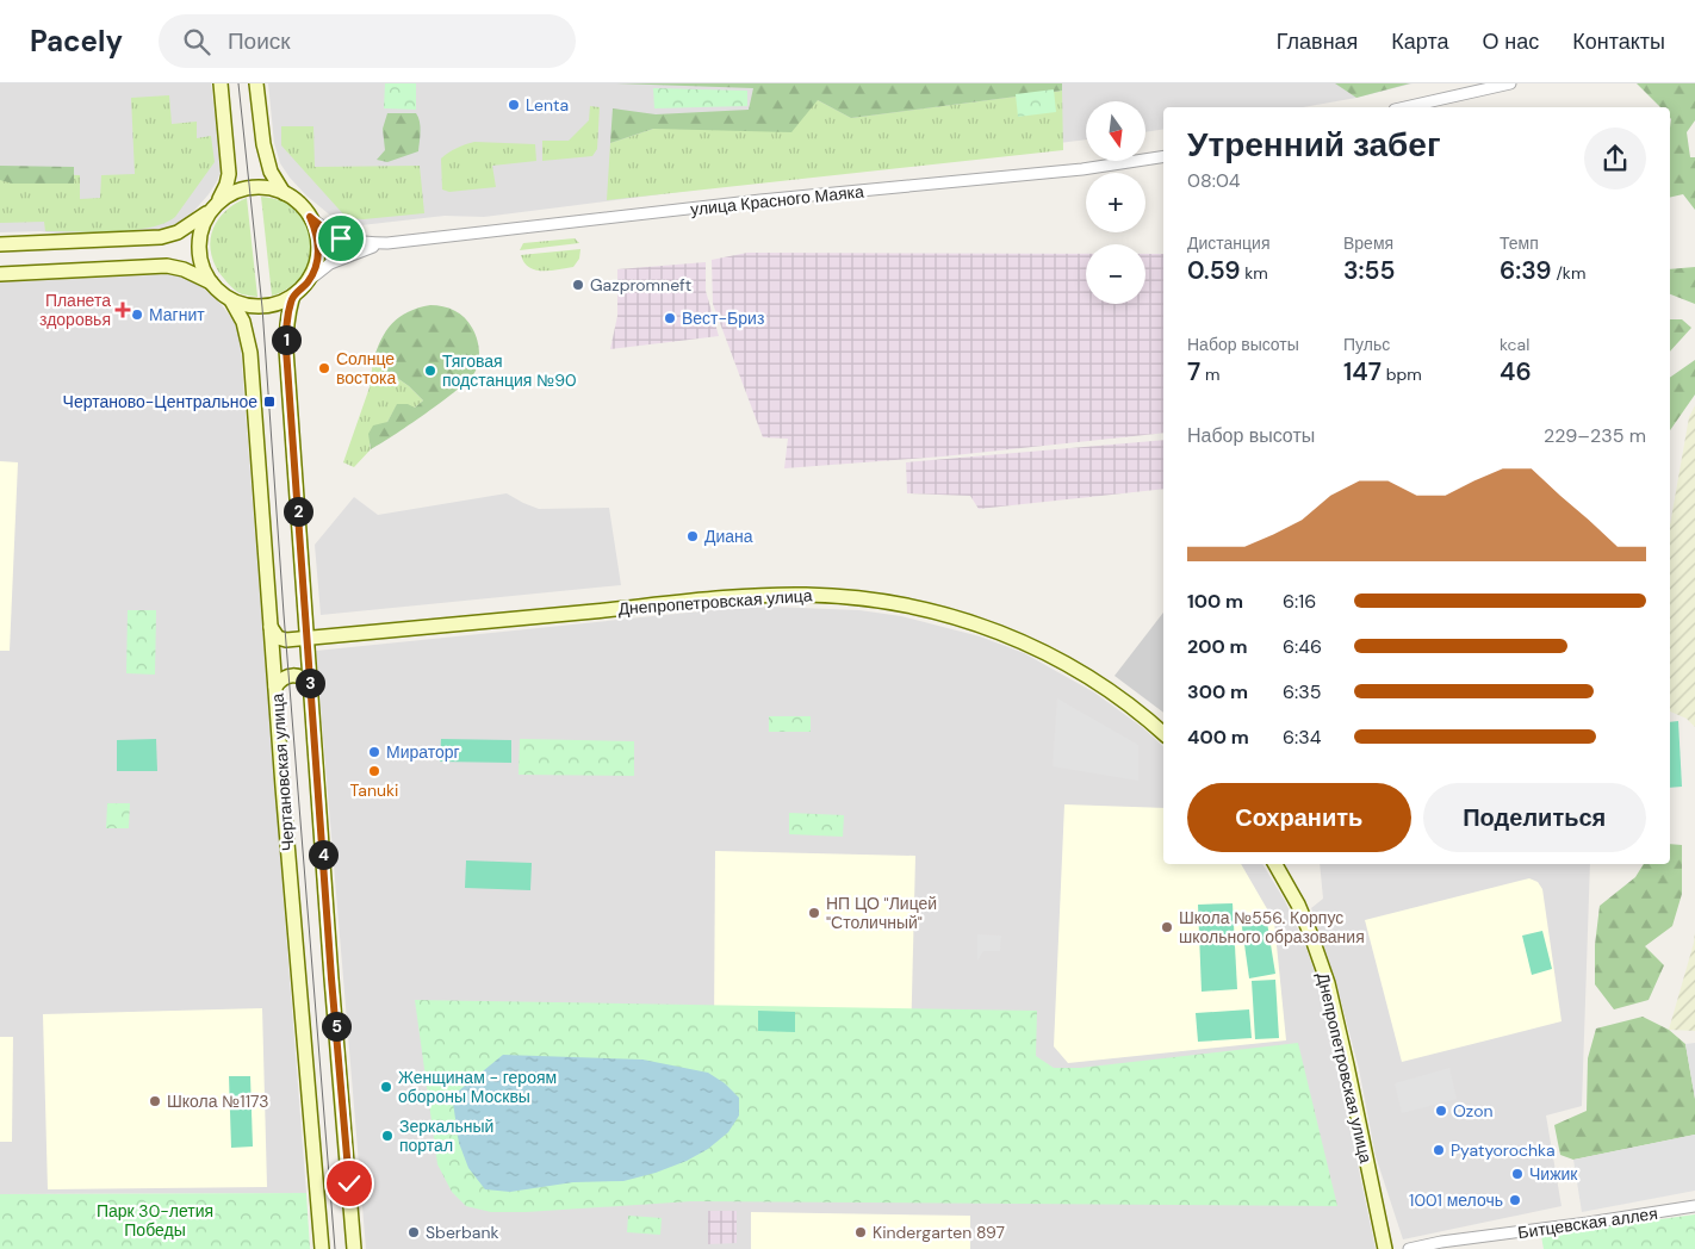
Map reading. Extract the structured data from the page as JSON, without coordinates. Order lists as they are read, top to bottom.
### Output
{
  "streets": {
    "main road": ["Днепропетровская улица", "Чертановская улица"],
    "street": ["улица Красного Маяка", "Битцевская аллея"]
  },
  "crossings": [
    ["улица Красного Маяка", "Чертановская улица"],
    ["Днепропетровская улица", "Чертановская улица"]
  ],
  "parks": ["Парк 30-летия Победы"],
  "places": {
    "other": [
      "Lenta",
      "Gazpromneft",
      "Магнит",
      "Вест-Бриз",
      "Солнце востока",
      "Тяговая подстанция №90",
      "Диана",
      "Мираторг",
      "Tanuki",
      "НП ЦО \"Лицей \"Столичный\"",
      "Школа №556. Корпус школьного образования",
      "Женщинам - героям обороны Москвы",
      "Школа №1173",
      "Ozon",
      "Зеркальный портал",
      "Pyatyorochka",
      "Чижик",
      "1001 мелочь",
      "Sberbank",
      "Kindergarten 897"
    ],
    "health": ["Планета здоровья"],
    "transit": ["Чертаново-Центральное"]
  },
  "north": "bottom",
  "page": {
    "header": "Pacely",
    "search": "Поиск",
    "nav": [
      "Главная",
      "Карта",
      "О нас",
      "Контакты"
    ],
    "map_buttons": ["+", "−"],
    "heading": ["Утренний забег", "08:04"],
    "stats": [
      ["Дистанция", "0.59 km"],
      ["Время", "3:55"],
      ["Темп", "6:39 /km"],
      ["Набор высоты", "7 m"],
      ["Пульс", "147 bpm"],
      ["kcal", "46"]
    ],
    "pins": [
      "1",
      "2",
      "3",
      "4",
      "5"
    ],
    "chart": ["Набор высоты", "229–235 m"],
    "list": [
      {
        "name": "100 m",
        "note": "6:16"
      },
      {
        "name": "200 m",
        "note": "6:46"
      },
      {
        "name": "300 m",
        "note": "6:35"
      },
      {
        "name": "400 m",
        "note": "6:34"
      }
    ],
    "buttons": ["Сохранить", "Поделиться"]
  }
}
